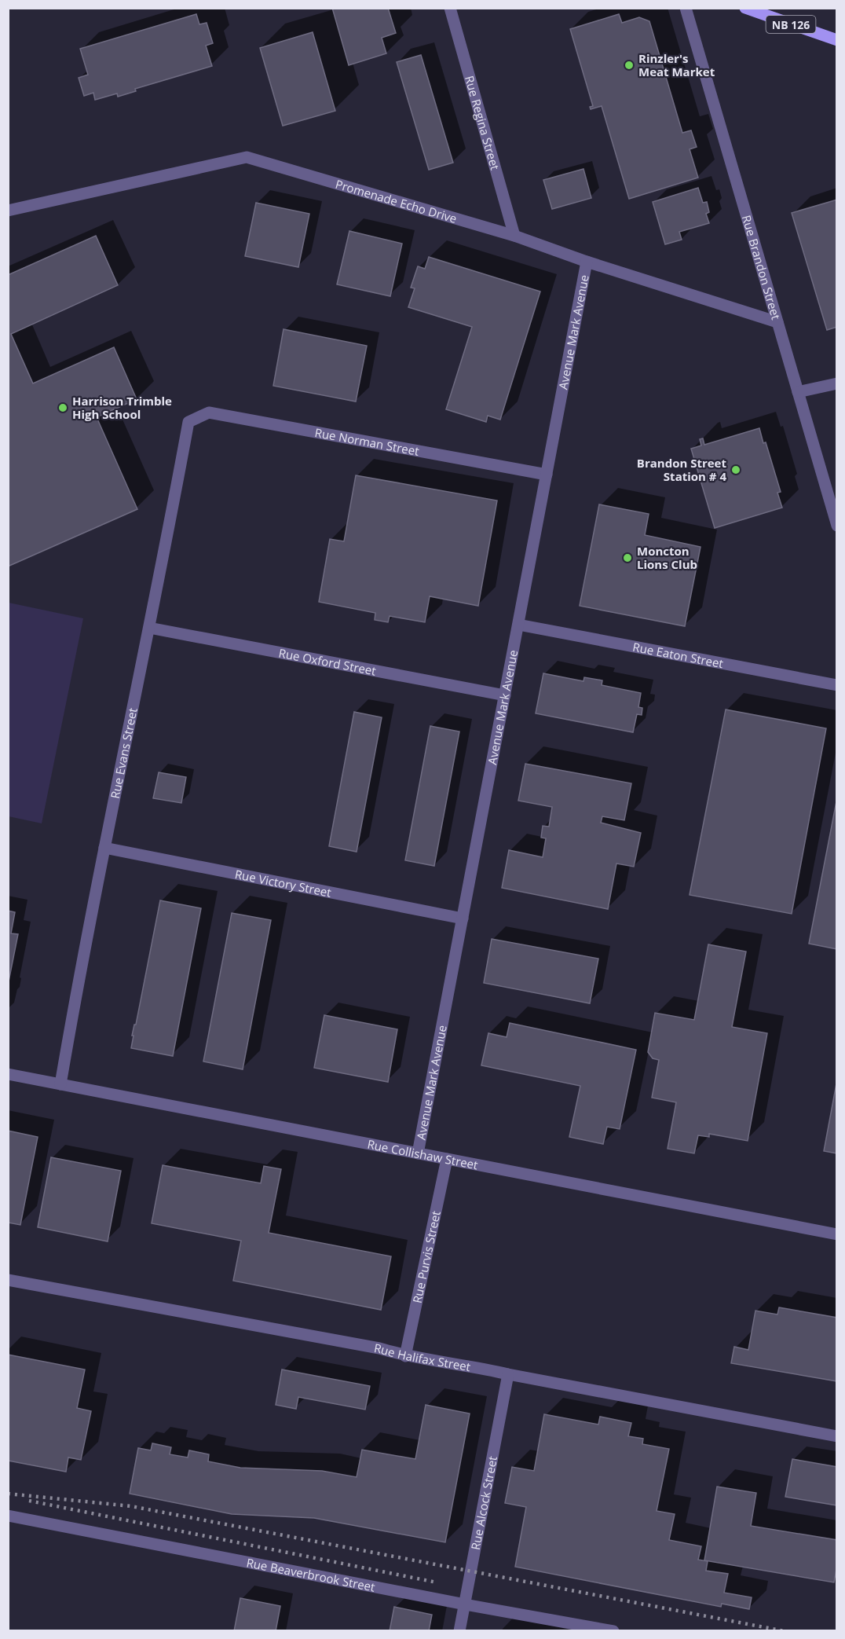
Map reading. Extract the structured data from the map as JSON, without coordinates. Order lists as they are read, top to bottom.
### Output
{
  "streets": {
    "main road": ["NB 126"],
    "street": [
      "Rue Regina Street",
      "Promenade Echo Drive",
      "Rue Brandon Street",
      "Avenue Mark Avenue",
      "Rue Norman Street",
      "Rue Eaton Street",
      "Rue Oxford Street",
      "Rue Evans Street",
      "Rue Victory Street",
      "Rue Collishaw Street",
      "Rue Purvis Street",
      "Rue Halifax Street",
      "Rue Alcock Street",
      "Rue Beaverbrook Street"
    ]
  },
  "crossings": [
    ["Rue Regina Street", "Promenade Echo Drive"],
    ["Promenade Echo Drive", "Rue Brandon Street"],
    ["Promenade Echo Drive", "Avenue Mark Avenue"],
    ["Avenue Mark Avenue", "Rue Norman Street"],
    ["Avenue Mark Avenue", "Rue Eaton Street"],
    ["Avenue Mark Avenue", "Rue Oxford Street"],
    ["Avenue Mark Avenue", "Rue Victory Street"],
    ["Avenue Mark Avenue", "Rue Collishaw Street"],
    ["Rue Norman Street", "Rue Evans Street"],
    ["Rue Oxford Street", "Rue Evans Street"],
    ["Rue Evans Street", "Rue Victory Street"],
    ["Rue Evans Street", "Rue Collishaw Street"],
    ["Rue Collishaw Street", "Rue Purvis Street"],
    ["Rue Purvis Street", "Rue Halifax Street"],
    ["Rue Halifax Street", "Rue Alcock Street"],
    ["Rue Alcock Street", "Rue Beaverbrook Street"]
  ],
  "places": [
    "Rinzler's Meat Market",
    "Harrison Trimble High School",
    "Brandon Street Station # 4",
    "Moncton Lions Club"
  ]
}
